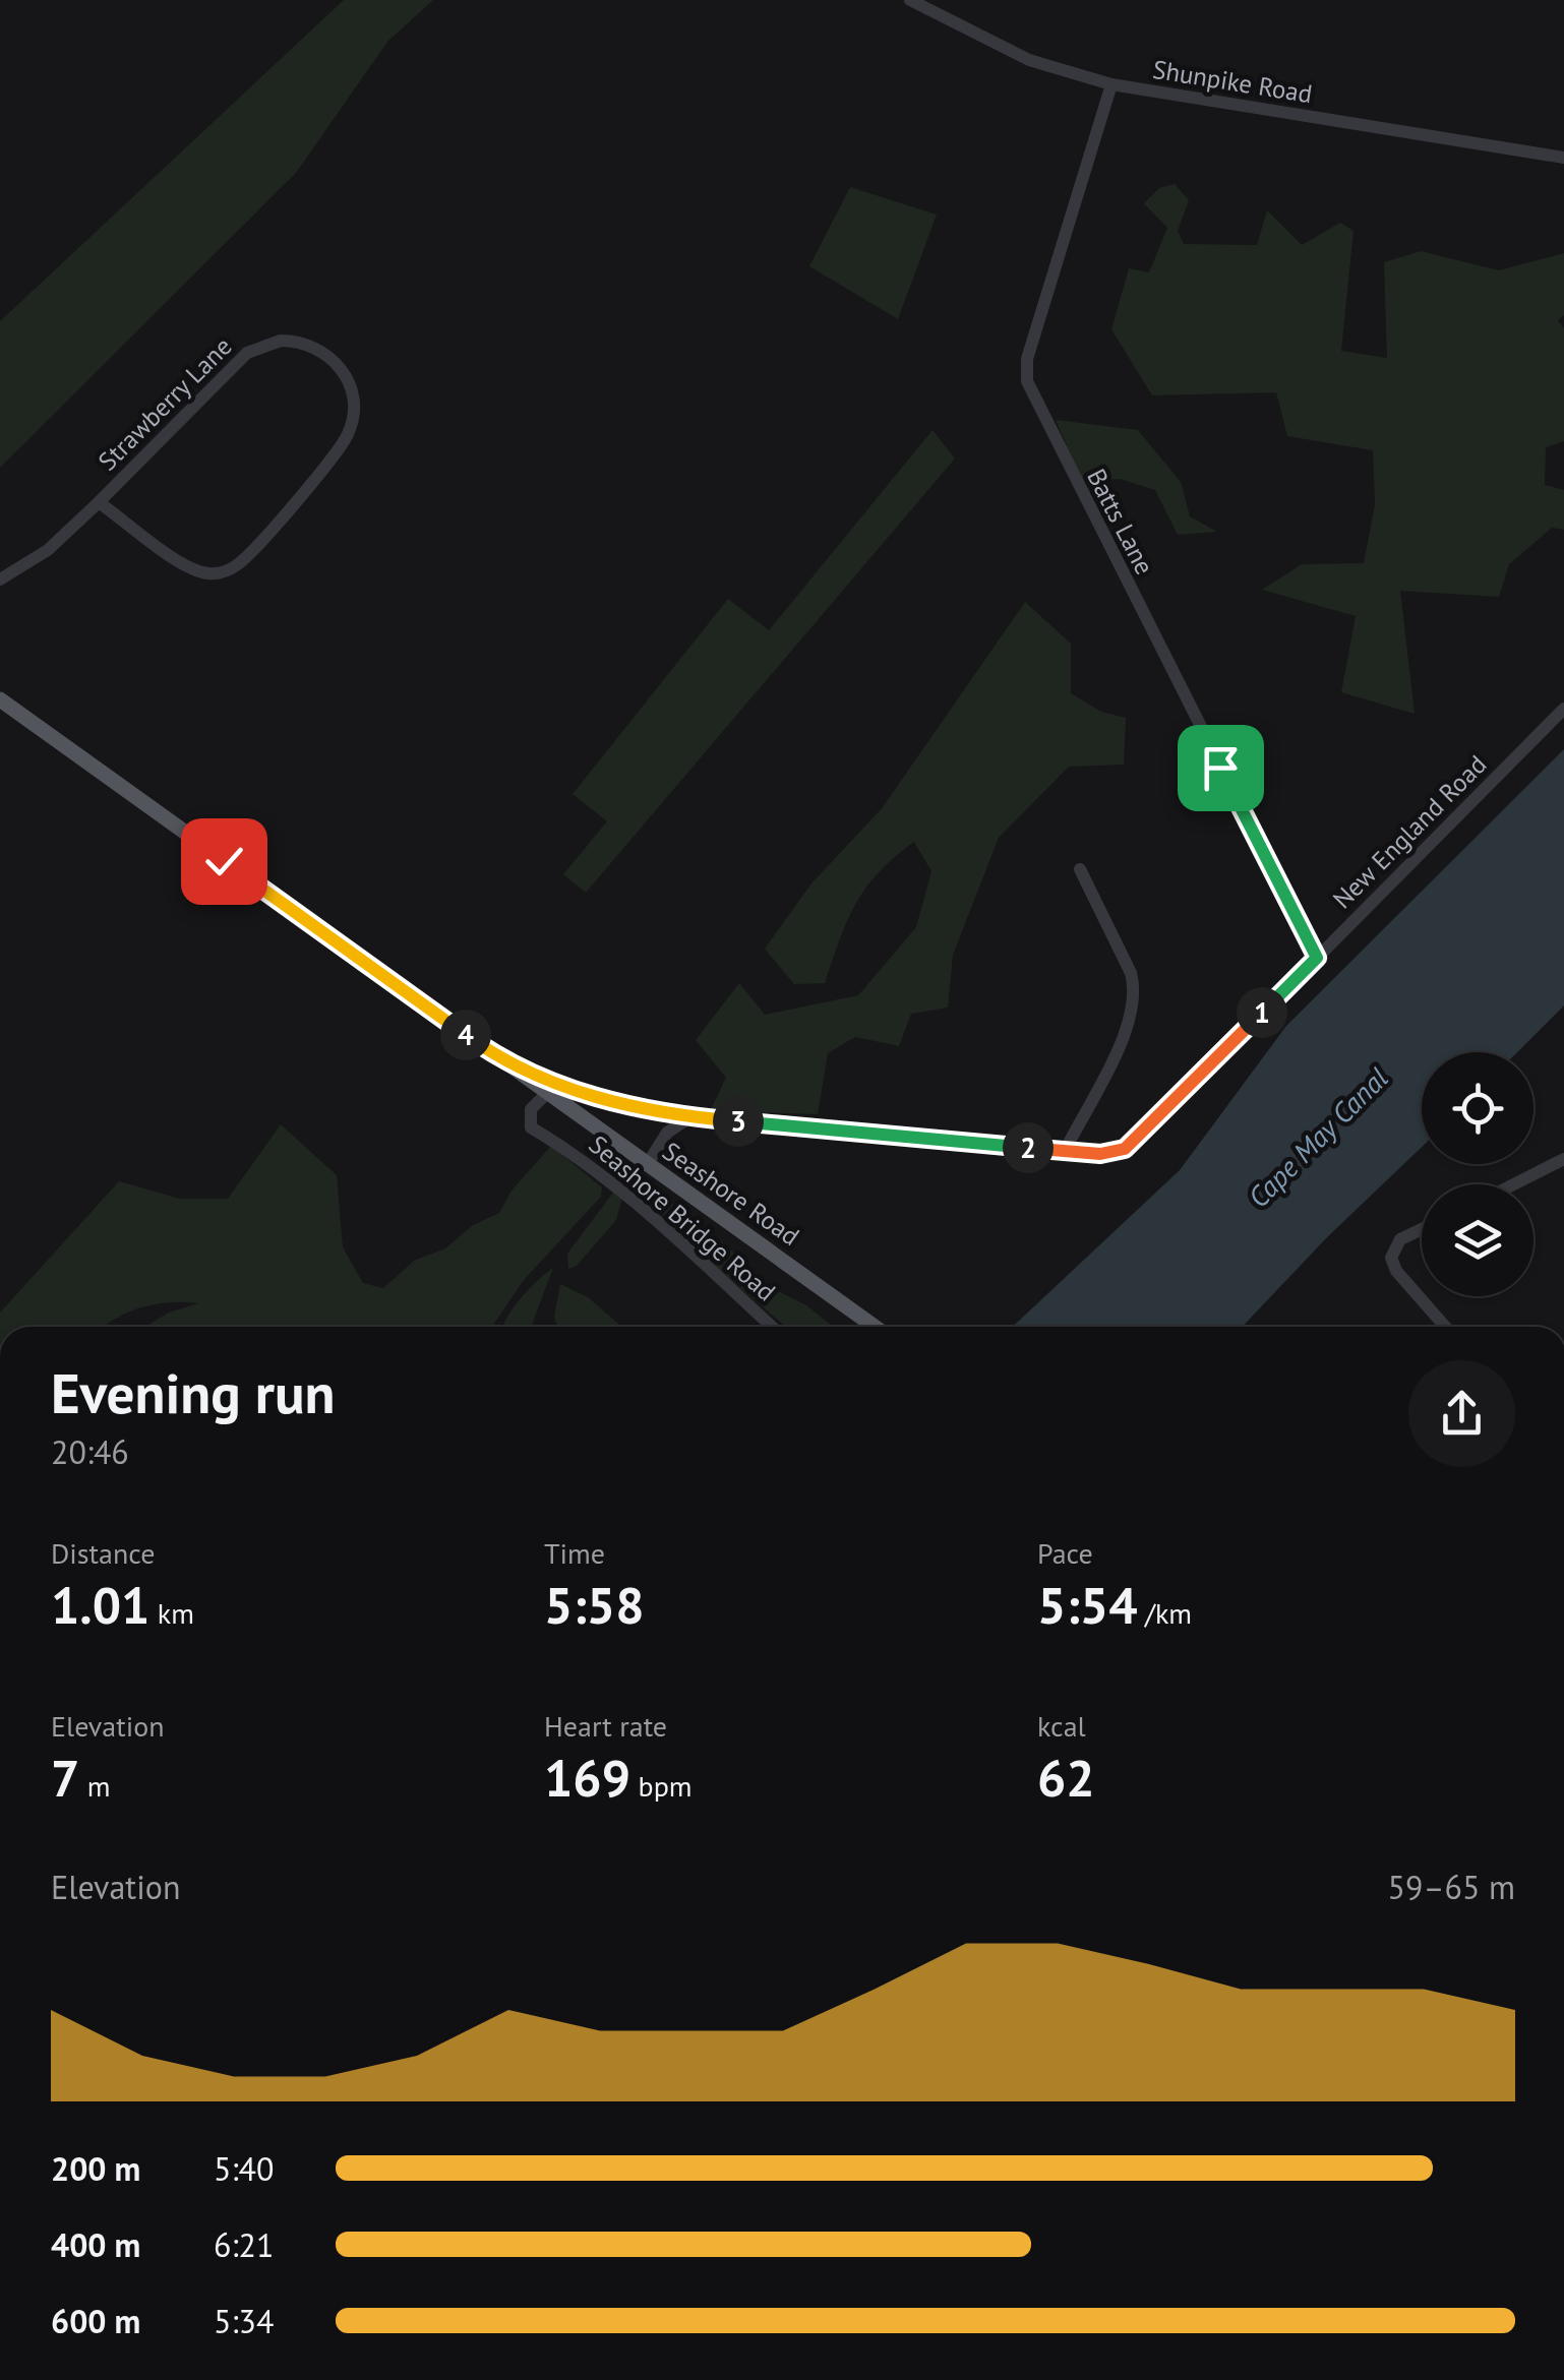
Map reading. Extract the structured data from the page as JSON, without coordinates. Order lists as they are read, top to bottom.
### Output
{
  "streets": {
    "main road": ["Seashore Road"],
    "street": [
      "Shunpike Road",
      "Strawberry Lane",
      "Batts Lane",
      "New England Road",
      "Seashore Bridge Road"
    ]
  },
  "crossings": [
    ["Shunpike Road", "Batts Lane"],
    ["Batts Lane", "New England Road"],
    ["New England Road", "Seashore Road"],
    ["Seashore Road", "Seashore Bridge Road"]
  ],
  "water": ["Cape May Canal"],
  "page": {
    "pins": [
      "1",
      "4",
      "3",
      "2"
    ],
    "heading": ["Evening run", "20:46"],
    "stats": [
      ["Distance", "1.01 km"],
      ["Time", "5:58"],
      ["Pace", "5:54 /km"],
      ["Elevation", "7 m"],
      ["Heart rate", "169 bpm"],
      ["kcal", "62"]
    ],
    "chart": ["Elevation", "59–65 m"],
    "list": [
      {
        "name": "200 m",
        "note": "5:40"
      },
      {
        "name": "400 m",
        "note": "6:21"
      },
      {
        "name": "600 m",
        "note": "5:34"
      }
    ]
  }
}
